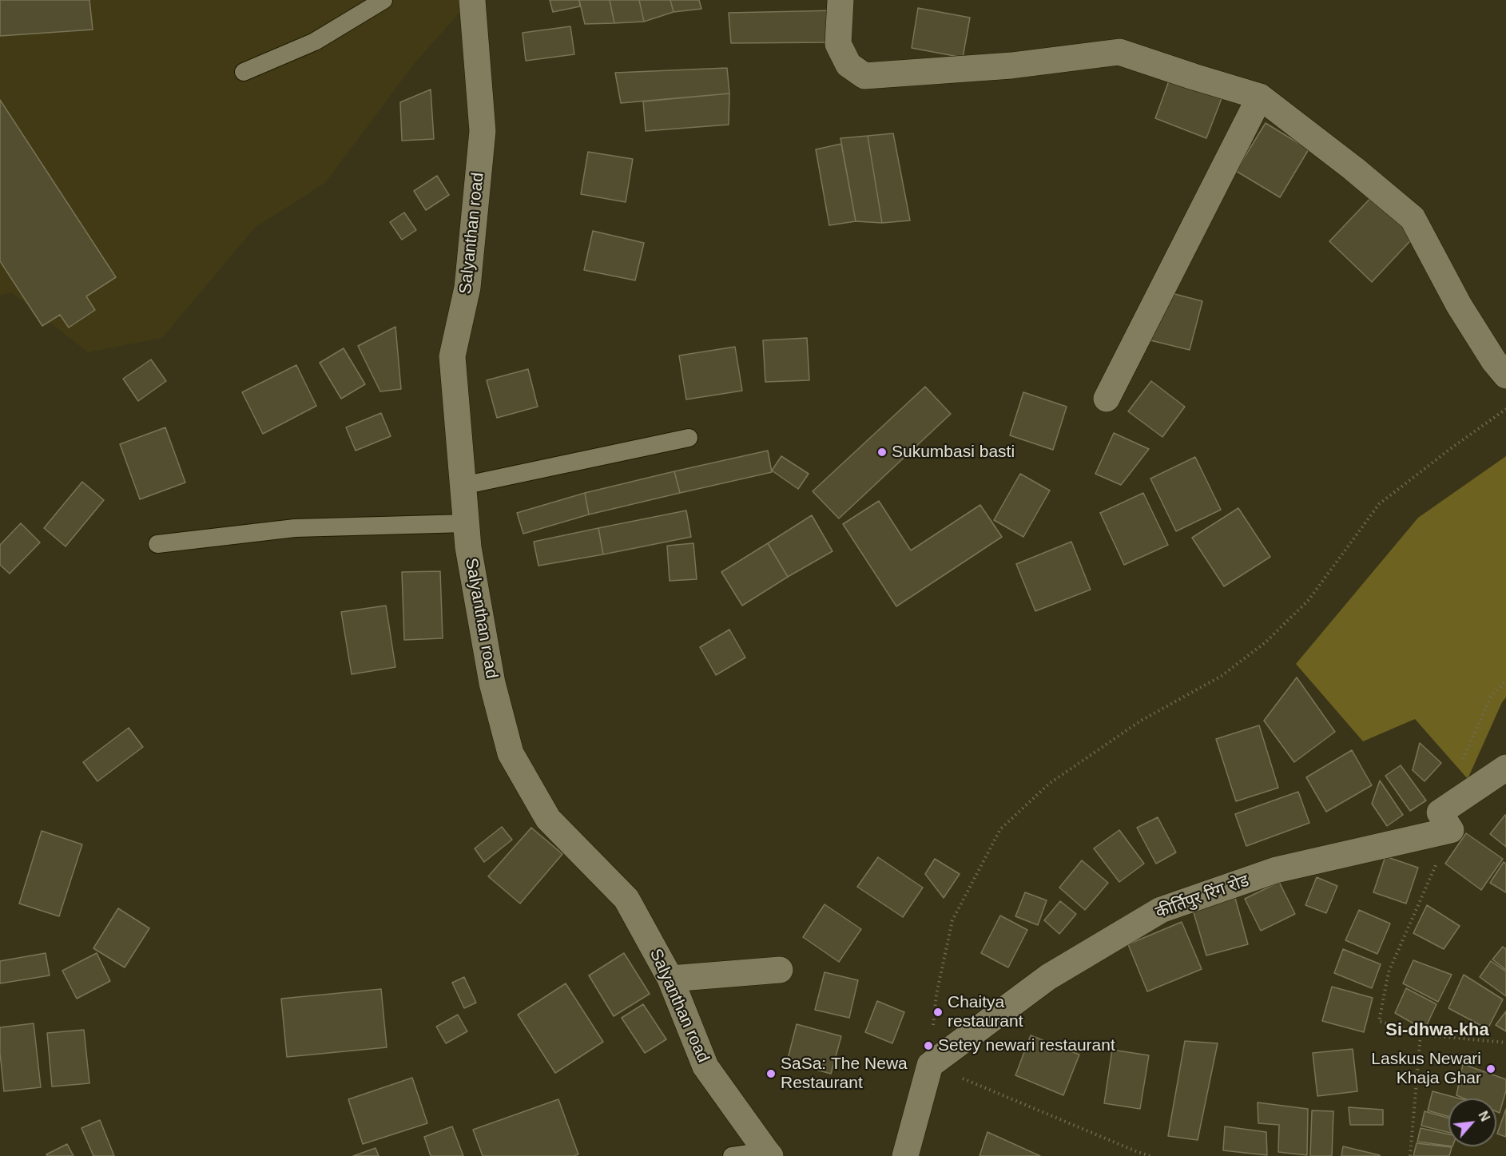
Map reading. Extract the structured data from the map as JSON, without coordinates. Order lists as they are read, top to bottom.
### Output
{
  "streets": {
    "street": ["Salyanthan road", "कीर्तिपुर रिंग रोड"]
  },
  "districts": ["Si-dhwa-kha"],
  "places": [
    "Sukumbasi basti",
    "Chaitya restaurant",
    "Setey newari restaurant",
    "Laskus Newari Khaja Ghar",
    "SaSa: The Newa Restaurant"
  ],
  "north": "top right"
}
